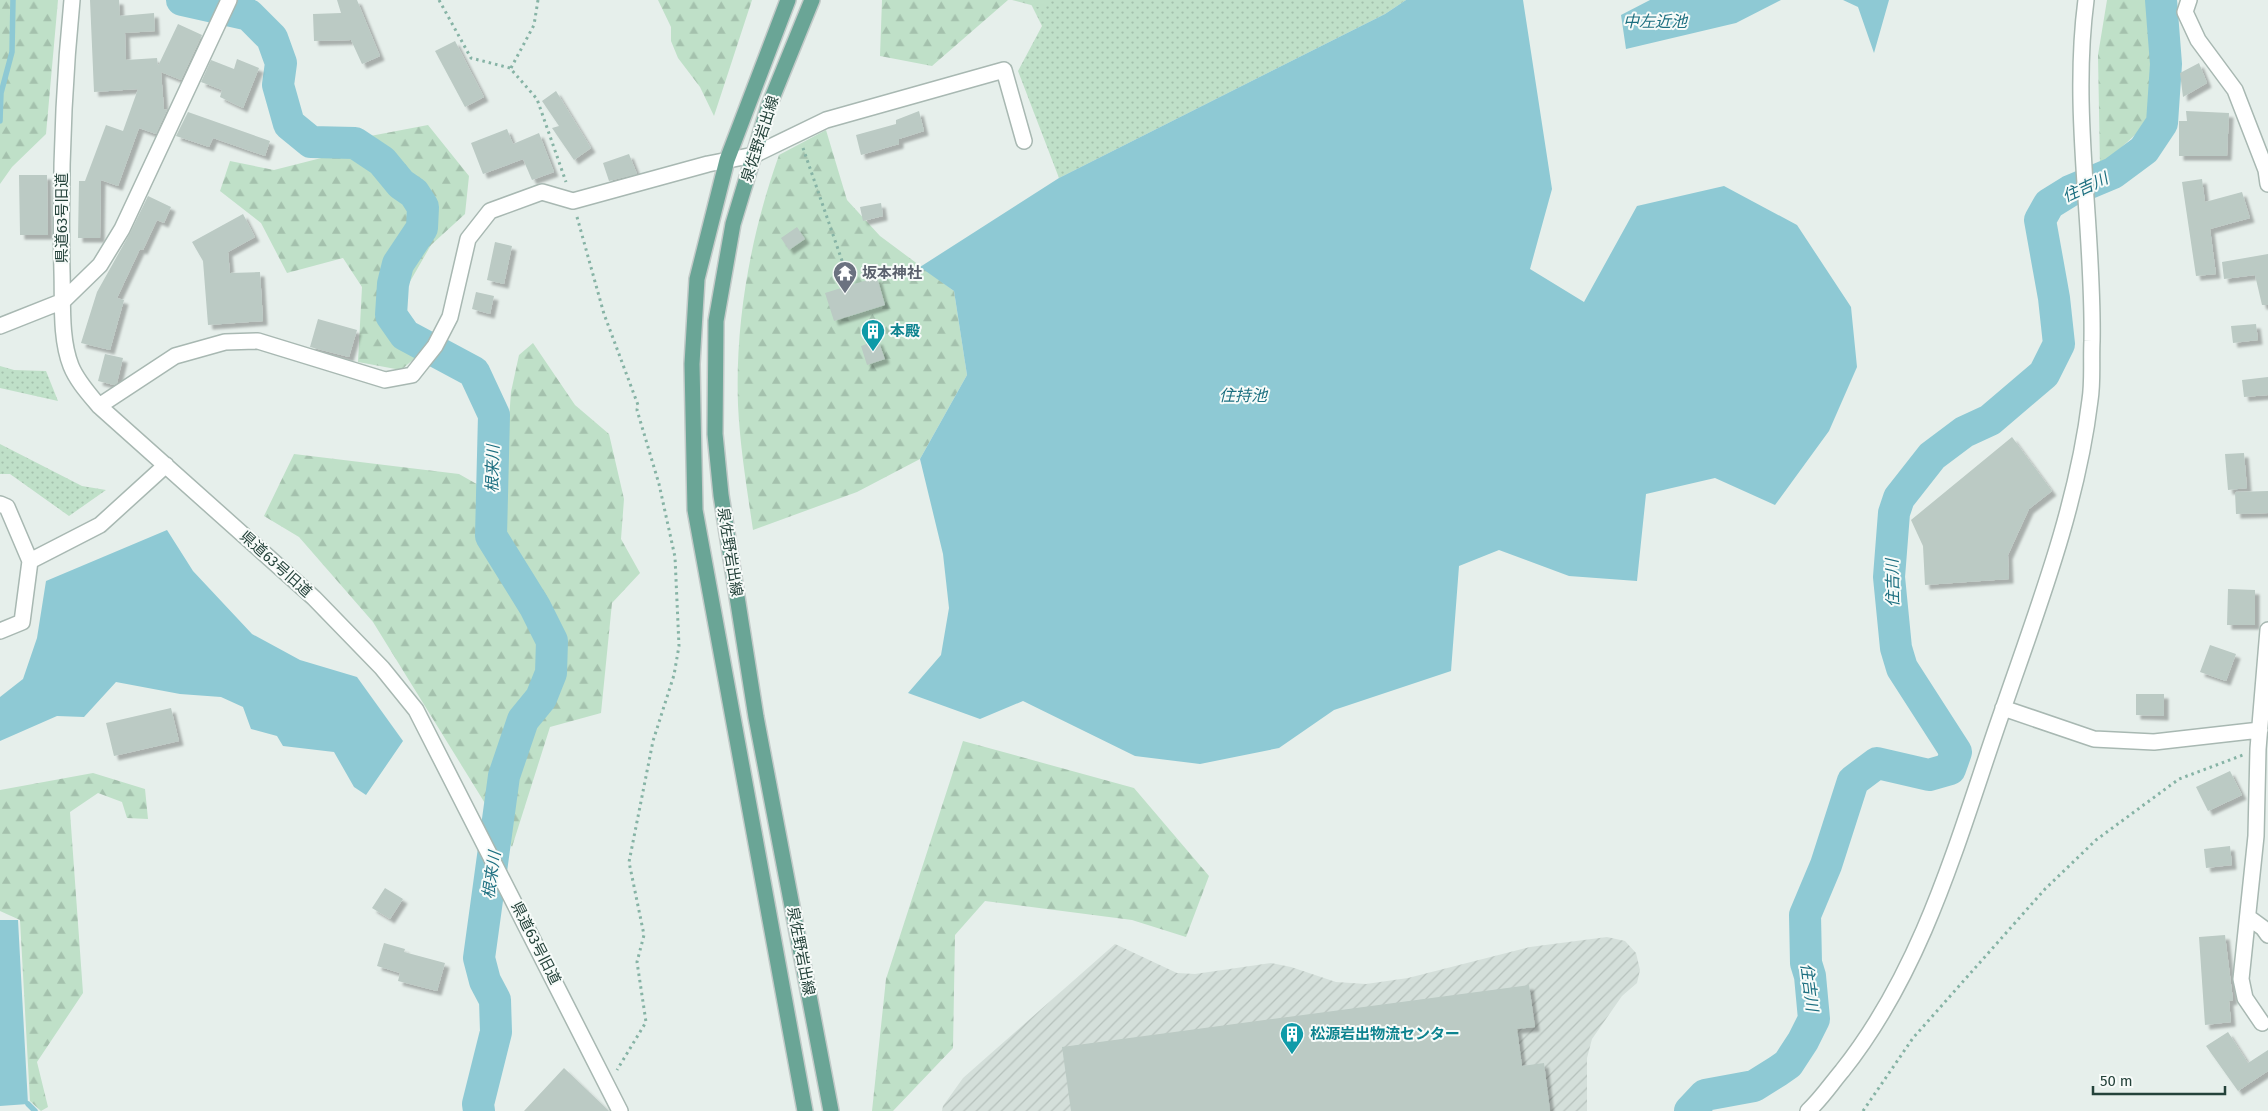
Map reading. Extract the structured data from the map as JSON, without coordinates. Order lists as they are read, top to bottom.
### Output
{
  "streets": {
    "main road": ["泉佐野岩出線"],
    "street": ["県道63号旧道"]
  },
  "water": [
    "中左近池",
    "住吉川",
    "住持池",
    "根来川"
  ],
  "places": {
    "temple": ["坂本神社"],
    "building": ["本殿", "松源岩出物流センター"]
  },
  "scale_bar": "50 m"
}
